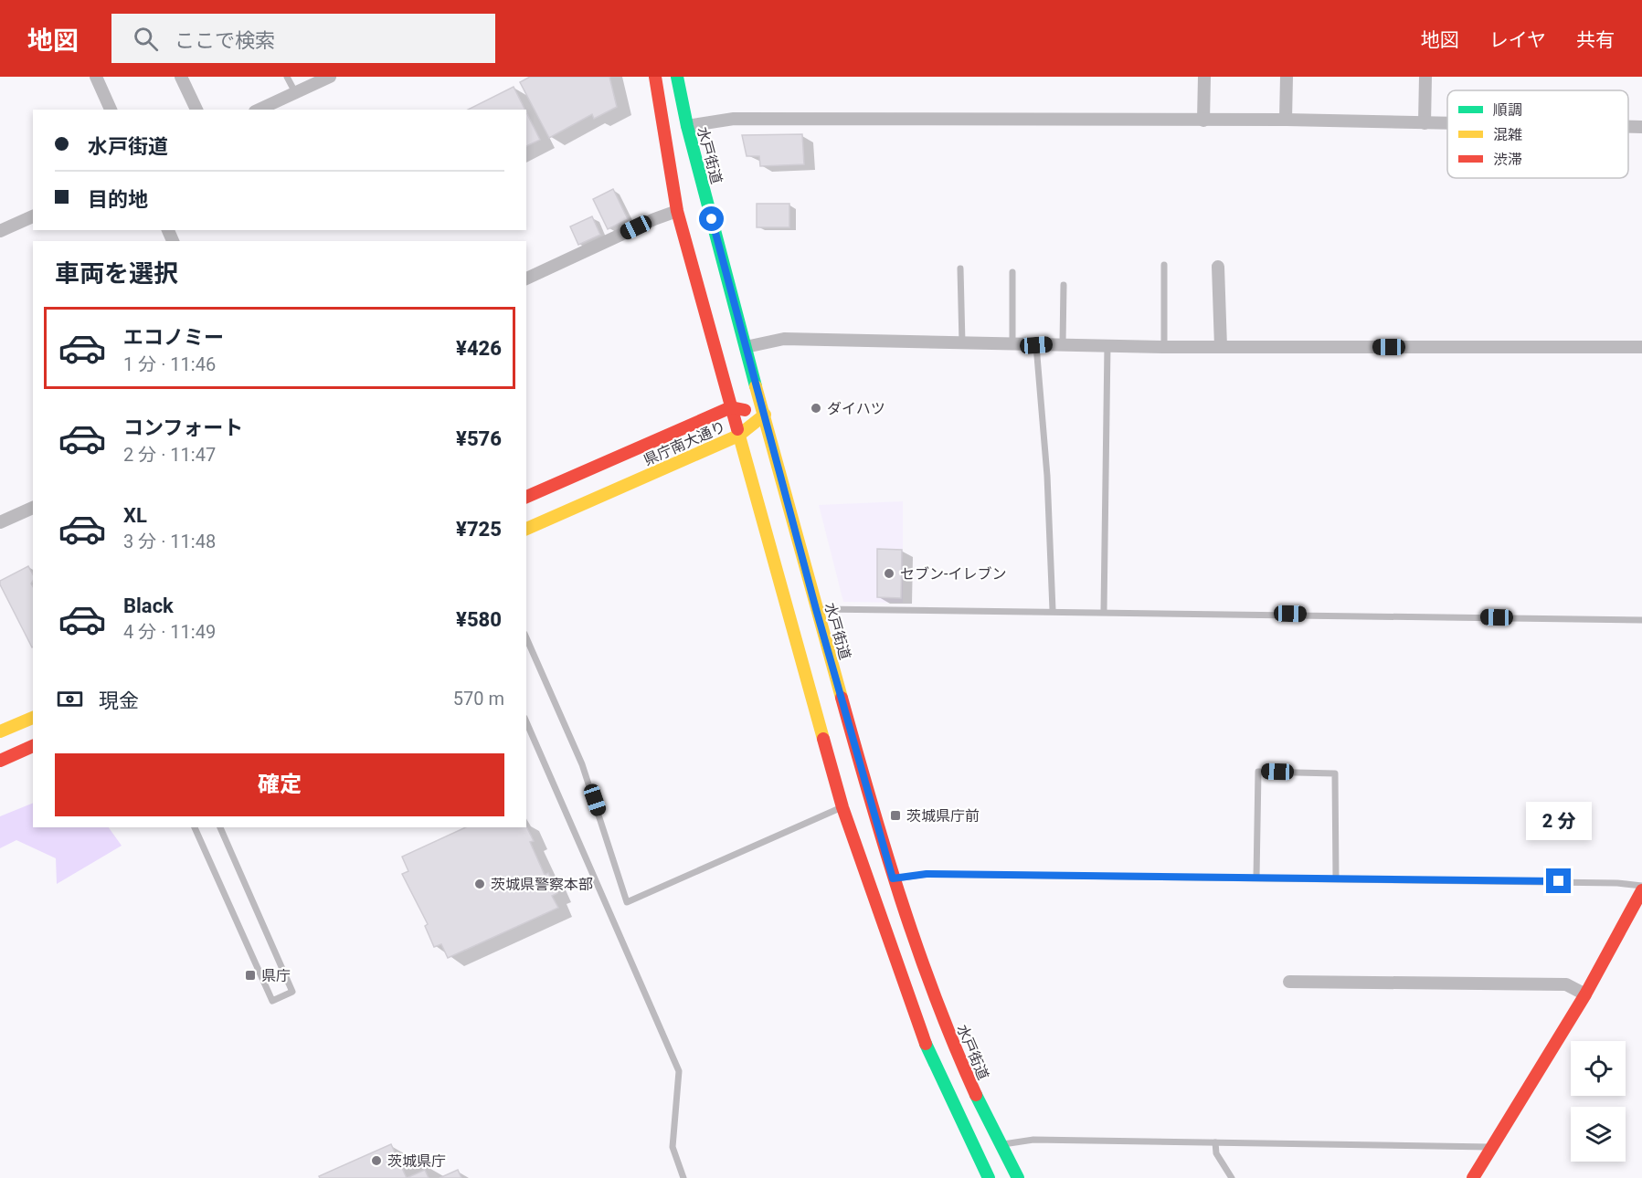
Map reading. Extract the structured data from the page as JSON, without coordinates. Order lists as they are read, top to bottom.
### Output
{
  "streets": {
    "main road": ["水戸街道", "県庁南大通り"]
  },
  "crossings": [
    ["水戸街道", "県庁南大通り"]
  ],
  "places": {
    "other": [
      "ダイハツ",
      "セブン-イレブン",
      "茨城県警察本部",
      "茨城県庁"
    ],
    "transit": ["茨城県庁前", "県庁"]
  },
  "legend": ["順調", "混雑", "渋滞"],
  "page": {
    "header": "地図",
    "search": "ここで検索",
    "nav": ["地図", "レイヤ", "共有"],
    "banner": ["水戸街道", "目的地"],
    "heading": "車両を選択",
    "list": [
      {
        "name": "エコノミー",
        "note": "1 分 · 11:46",
        "value": "¥426"
      },
      {
        "name": "コンフォート",
        "note": "2 分 · 11:47",
        "value": "¥576"
      },
      {
        "name": "XL",
        "note": "3 分 · 11:48",
        "value": "¥725"
      },
      {
        "name": "Black",
        "note": "4 分 · 11:49",
        "value": "¥580"
      }
    ],
    "pay": ["現金", "570 m"],
    "buttons": "確定",
    "bubble": "2 分"
  }
}
